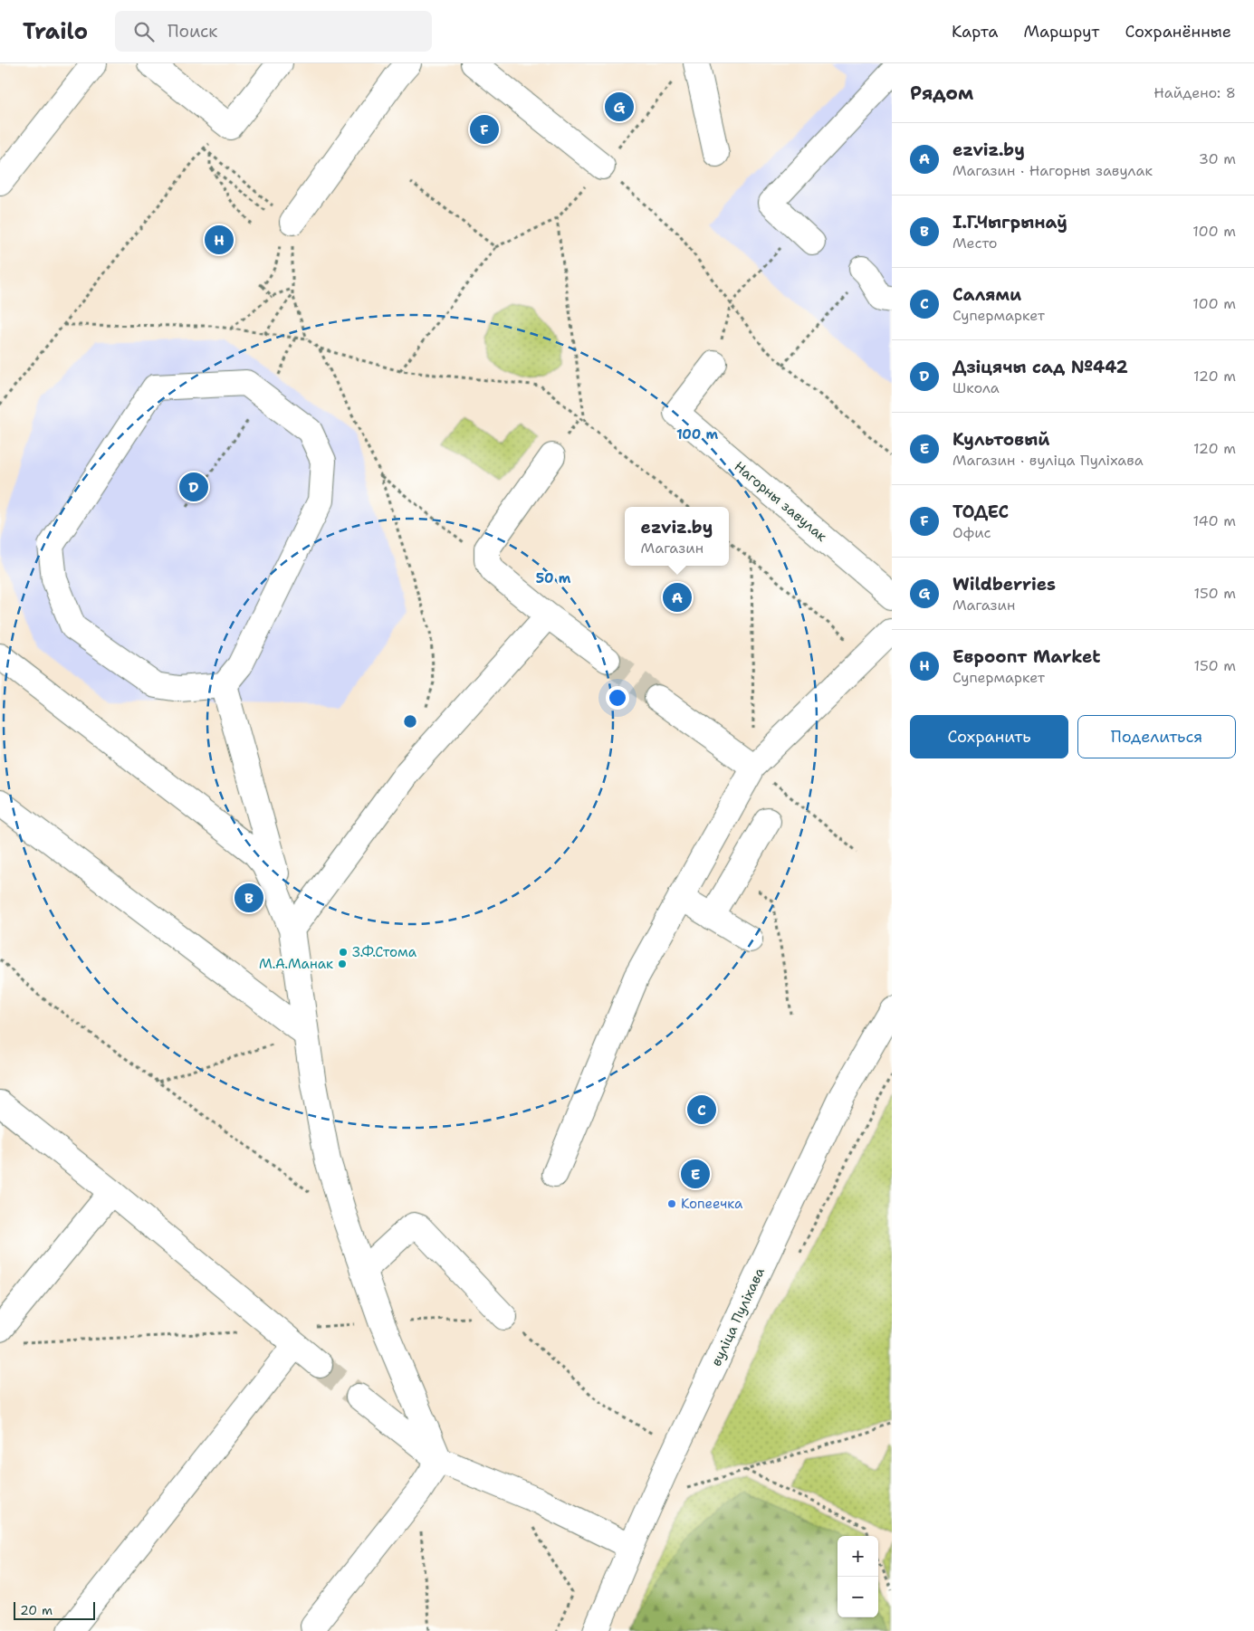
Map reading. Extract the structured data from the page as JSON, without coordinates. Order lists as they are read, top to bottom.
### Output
{
  "streets": {
    "street": ["Нагорны завулак", "вуліца Пуліхава"]
  },
  "places": ["З.Ф.Стома", "М.А.Манак", "Копеечка"],
  "scale_bar": "20 m",
  "page": {
    "header": "Trailo",
    "search": "Поиск",
    "nav": ["Карта", "Маршрут", "Сохранённые"],
    "heading": ["Рядом", "Найдено: 8"],
    "pins": [
      "G",
      "F",
      "H",
      "D",
      "A",
      "B",
      "C",
      "E"
    ],
    "list": [
      {
        "mark": "A",
        "name": "ezviz.by",
        "note": "Магазин · Нагорны завулак",
        "value": "30 m"
      },
      {
        "mark": "B",
        "name": "І.Г.Чыгрынаў",
        "note": "Место",
        "value": "100 m"
      },
      {
        "mark": "C",
        "name": "Салями",
        "note": "Супермаркет",
        "value": "100 m"
      },
      {
        "mark": "D",
        "name": "Дзіцячы сад №442",
        "note": "Школа",
        "value": "120 m"
      },
      {
        "mark": "E",
        "name": "Культовый",
        "note": "Магазин · вуліца Пуліхава",
        "value": "120 m"
      },
      {
        "mark": "F",
        "name": "ТОДЕС",
        "note": "Офис",
        "value": "140 m"
      },
      {
        "mark": "G",
        "name": "Wildberries",
        "note": "Магазин",
        "value": "150 m"
      },
      {
        "mark": "H",
        "name": "Евроопт Market",
        "note": "Супермаркет",
        "value": "150 m"
      }
    ],
    "popup": ["ezviz.by", "Магазин"],
    "buttons": ["Сохранить", "Поделиться"],
    "map_buttons": ["+", "−"],
    "scale": "20 m"
  },
  "rings": ["100 m", "50 m"]
}
